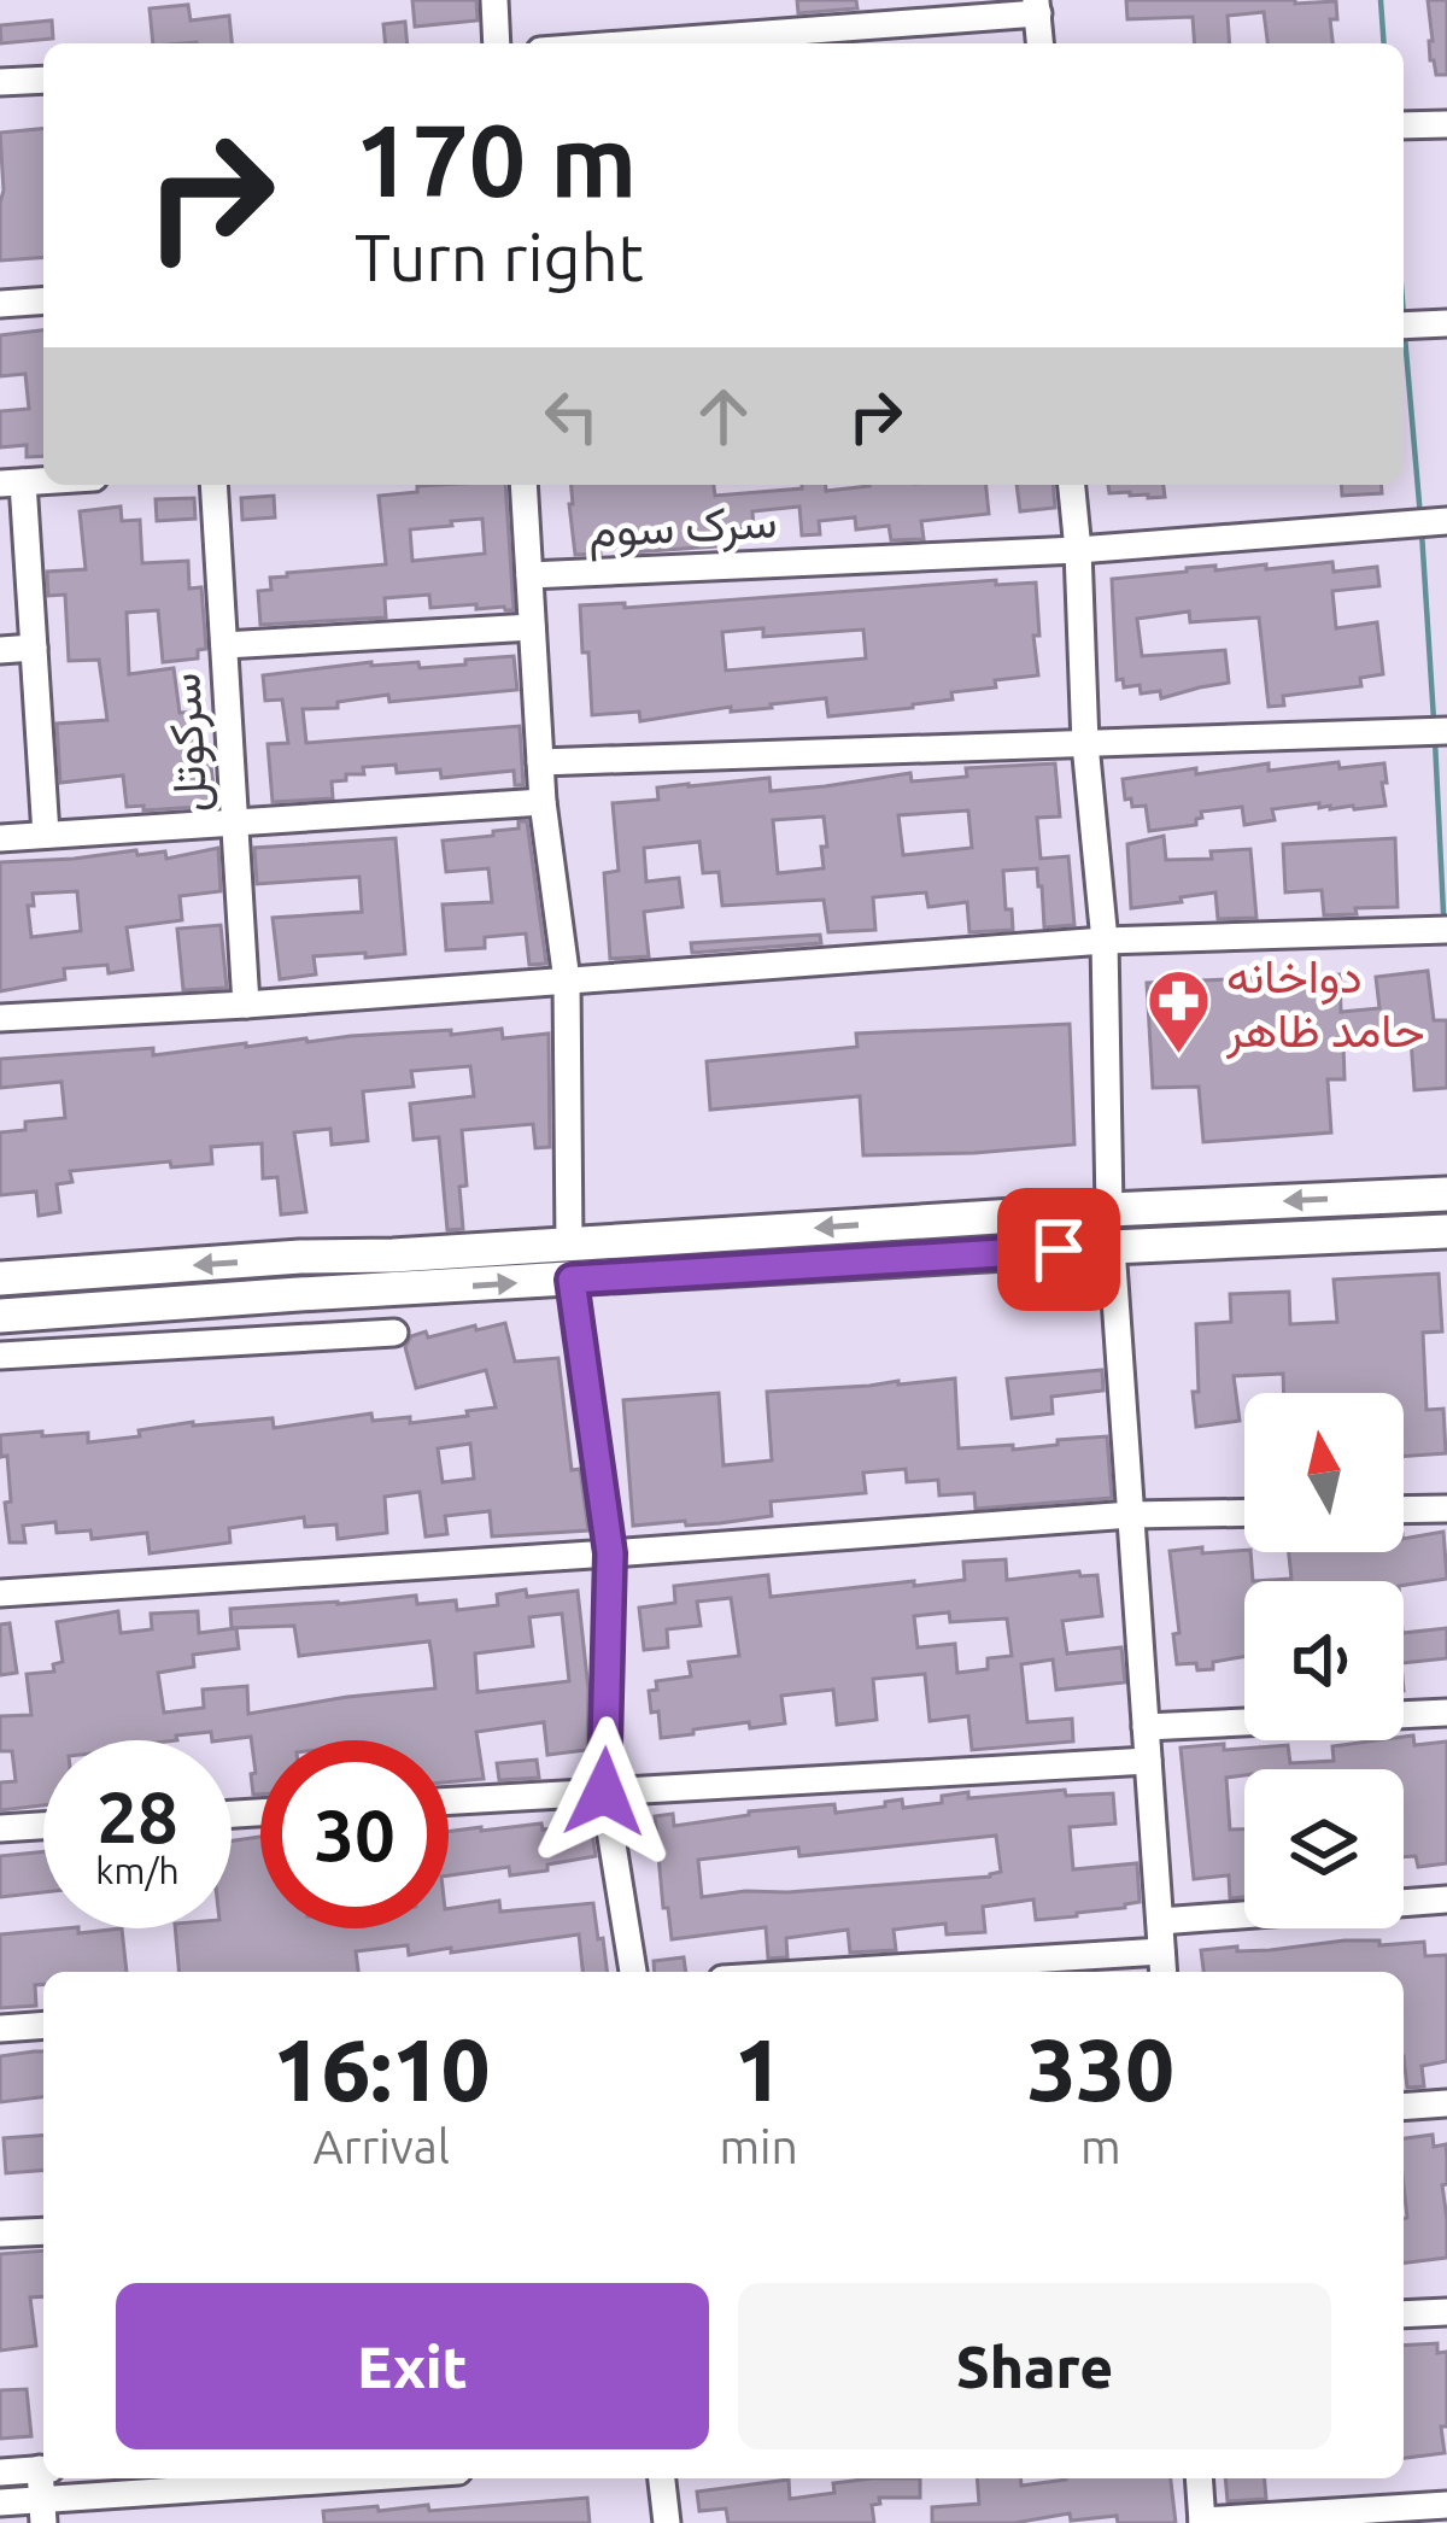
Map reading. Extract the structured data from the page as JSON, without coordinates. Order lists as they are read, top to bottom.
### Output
{
  "streets": {
    "street": ["سرک سوم", "سرکوتل"]
  },
  "places": {
    "pharmacy": ["دواخانه حامد ظاهر"]
  },
  "north": "top",
  "page": {
    "turn": ["170 m", "Turn right"],
    "speed": "28 km/h",
    "limit": "30",
    "eta": [
      "16:10",
      "Arrival",
      "1",
      "min",
      "330",
      "m"
    ],
    "buttons": ["Exit", "Share"]
  }
}
